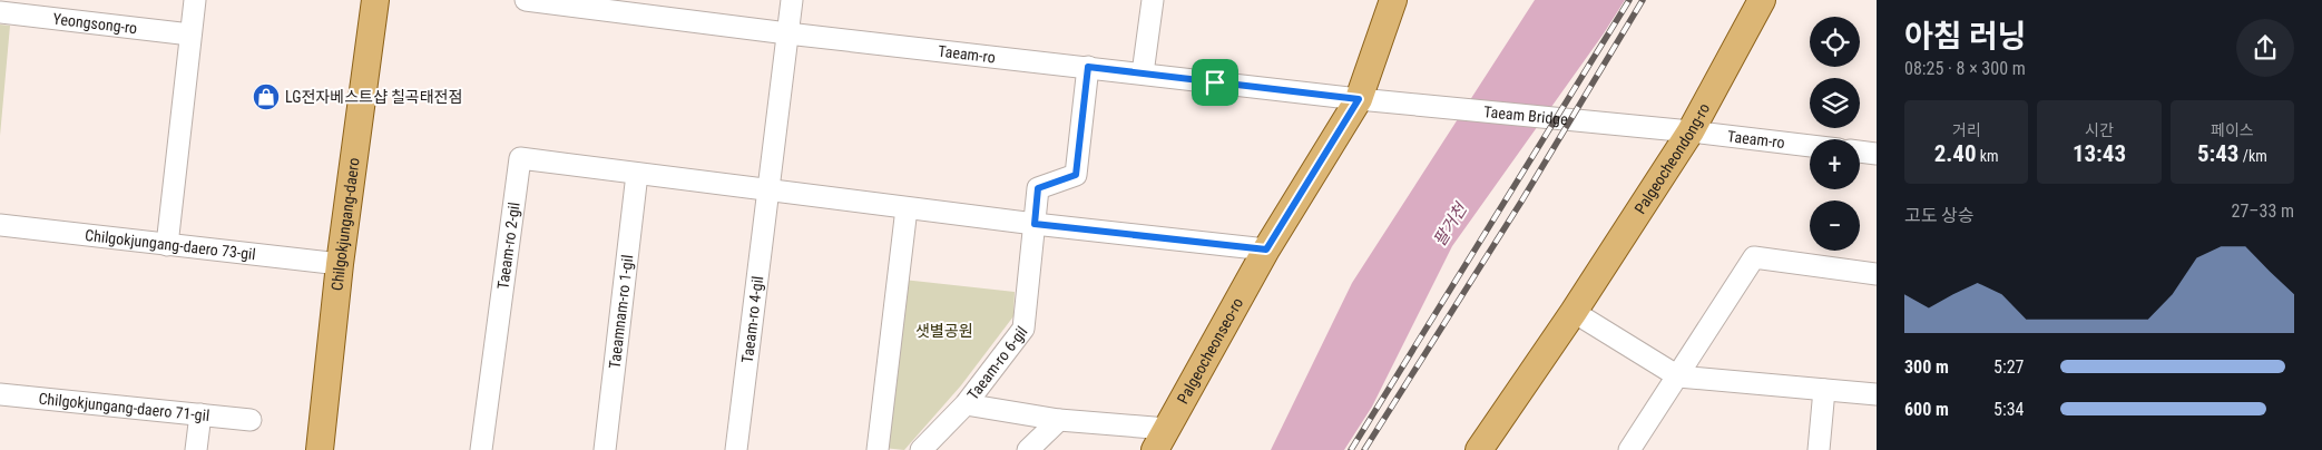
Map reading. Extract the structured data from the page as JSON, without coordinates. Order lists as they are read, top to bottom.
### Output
{
  "streets": {
    "main road": ["Palgeocheondong-ro", "Chilgokjungang-daero", "Palgeocheonseo-ro"],
    "street": [
      "Yeongsong-ro",
      "Taeam-ro",
      "Taeam Bridge",
      "Chilgokjungang-daero 73-gil",
      "Taeam-ro 2-gil",
      "Taeamnam-ro 1-gil",
      "Taeam-ro 4-gil",
      "Taeam-ro 6-gil",
      "Chilgokjungang-daero 71-gil"
    ]
  },
  "crossings": [
    ["Taeam-ro", "Taeam Bridge"],
    ["Taeam-ro", "Palgeocheondong-ro"],
    ["Taeam-ro", "Taeam-ro 4-gil"],
    ["Taeam-ro", "Palgeocheonseo-ro"],
    ["Taeam-ro", "Taeam-ro 6-gil"],
    ["Chilgokjungang-daero", "Chilgokjungang-daero 73-gil"],
    ["Taeam-ro 2-gil", "Taeamnam-ro 1-gil"]
  ],
  "water": ["팔거천"],
  "parks": ["샛별공원"],
  "places": {
    "shop": ["LG전자베스트샵 칠곡태전점"]
  },
  "page": {
    "heading": ["아침 러닝", "08:25 · 8 × 300 m"],
    "map_buttons": ["+", "−"],
    "stats": [
      ["거리", "2.40 km"],
      ["시간", "13:43"],
      ["페이스", "5:43 /km"]
    ],
    "chart": ["고도 상승", "27–33 m"],
    "list": [
      {
        "name": "300 m",
        "note": "5:27"
      },
      {
        "name": "600 m",
        "note": "5:34"
      }
    ]
  }
}
